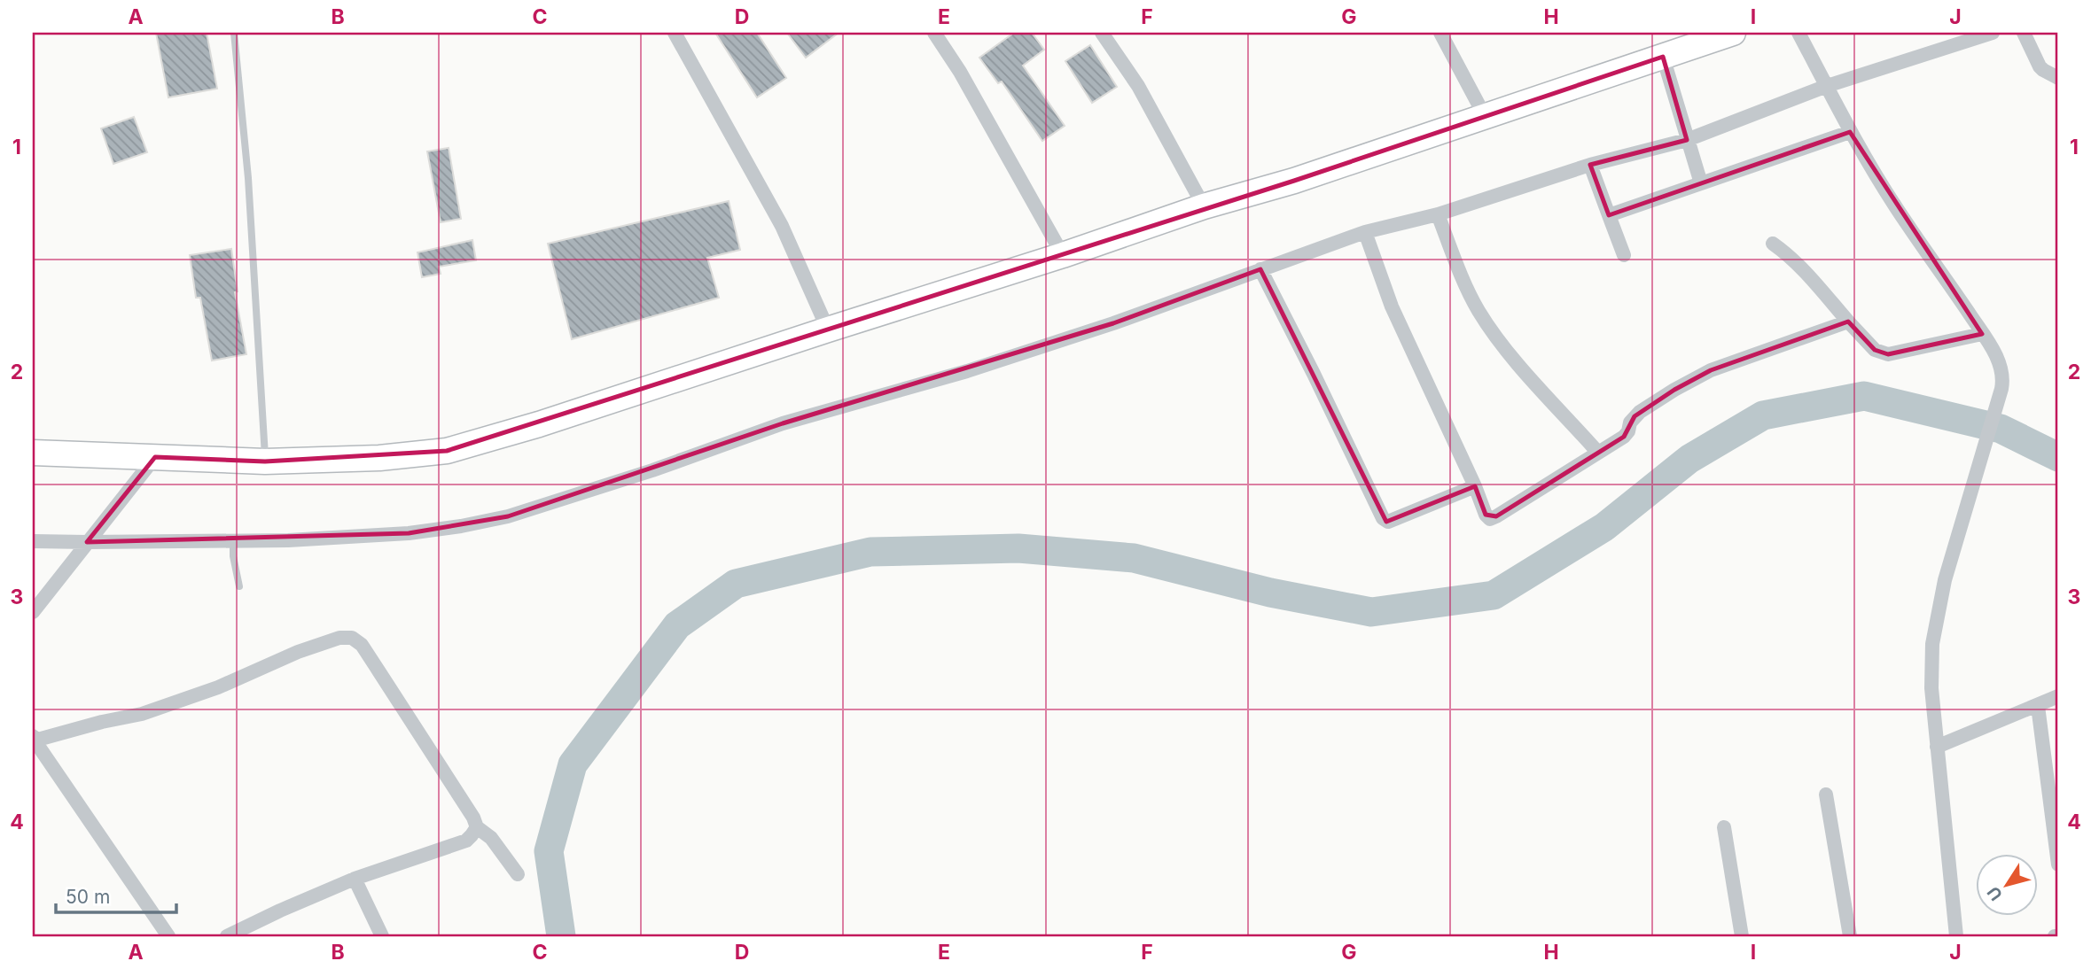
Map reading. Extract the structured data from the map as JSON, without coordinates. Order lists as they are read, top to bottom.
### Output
{
  "scale_bar": "50 m",
  "north": "bottom left",
  "grid": {
    "columns": [
      "A",
      "B",
      "C",
      "D",
      "E",
      "F",
      "G",
      "H",
      "I",
      "J"
    ],
    "rows": [
      "1",
      "2",
      "3",
      "4"
    ]
  }
}
